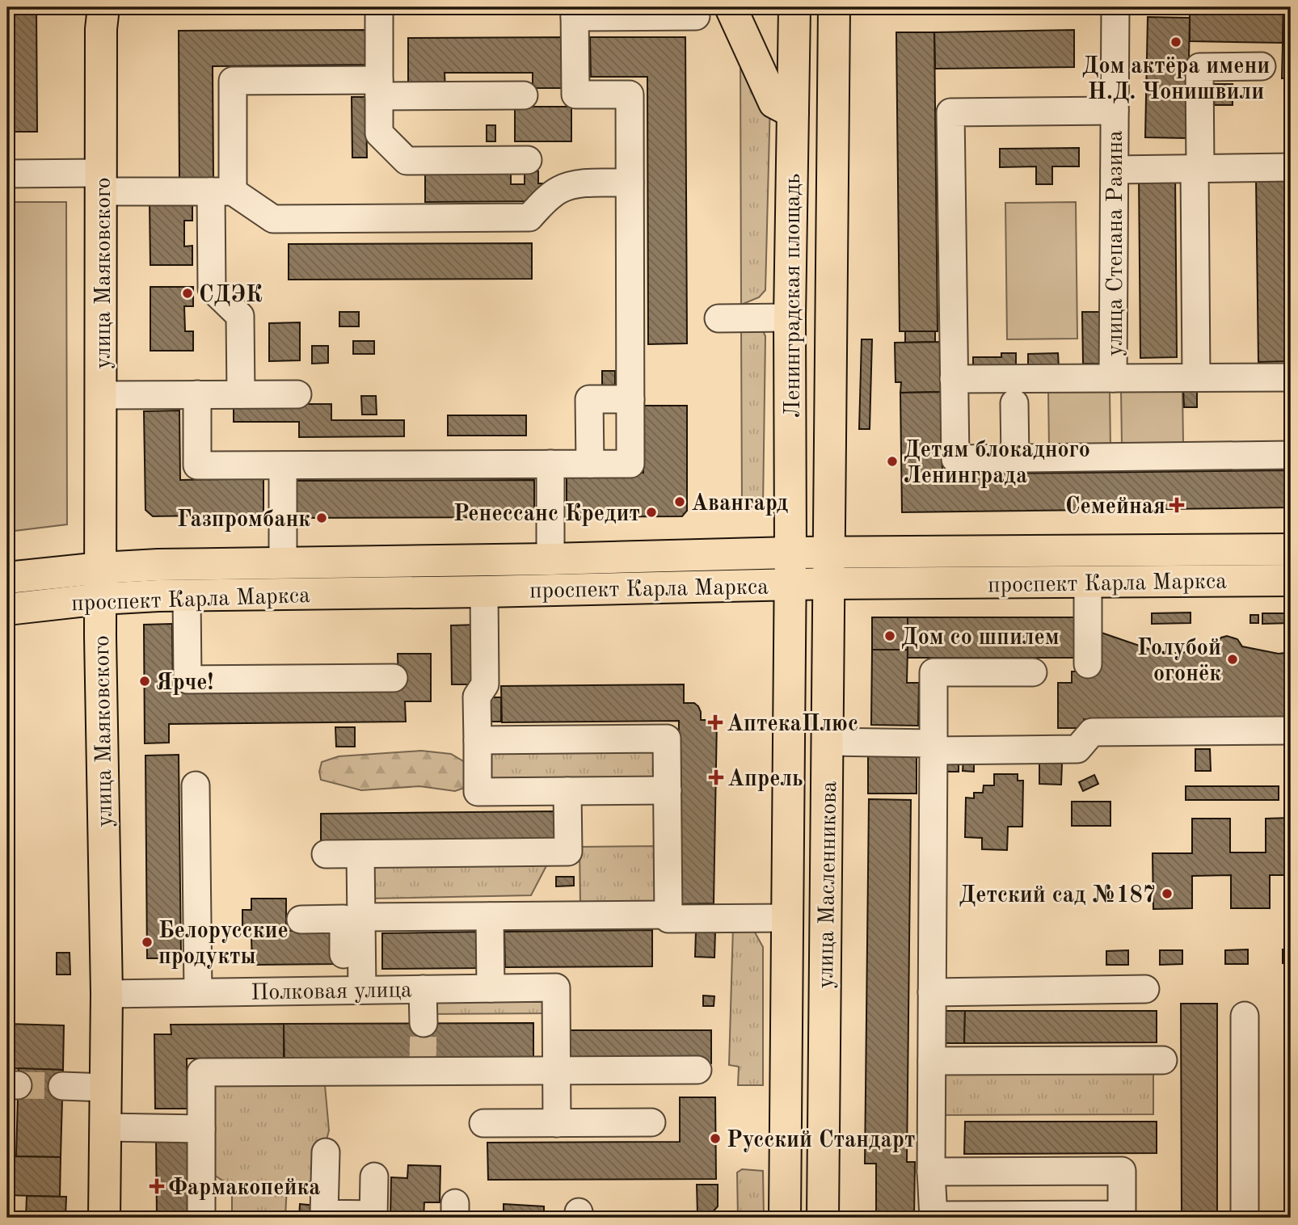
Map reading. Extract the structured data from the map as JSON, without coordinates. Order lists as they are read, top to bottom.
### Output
{
  "streets": {
    "main road": [
      "улица Маяковского",
      "Ленинградская площадь",
      "проспект Карла Маркса",
      "улица Масленникова"
    ],
    "street": ["улица Степана Разина", "Полковая улица"]
  },
  "crossings": [
    ["улица Маяковского", "проспект Карла Маркса"],
    ["улица Маяковского", "Полковая улица"],
    ["Ленинградская площадь", "проспект Карла Маркса"],
    ["Ленинградская площадь", "улица Масленникова"],
    ["проспект Карла Маркса", "улица Масленникова"]
  ],
  "places": {
    "other": [
      "Дом актёра имени Н.Д. Чонишвили",
      "СДЭК",
      "Детям блокадного Ленинграда",
      "Авангард",
      "Ренессанс Кредит",
      "Газпромбанк",
      "Дом со шпилем",
      "Голубой огонёк",
      "Ярче!",
      "Детский сад №187",
      "Белорусские продукты",
      "Русский Стандарт"
    ],
    "health": [
      "Семейная",
      "АптекаПлюс",
      "Апрель",
      "Фармакопейка"
    ]
  }
}
